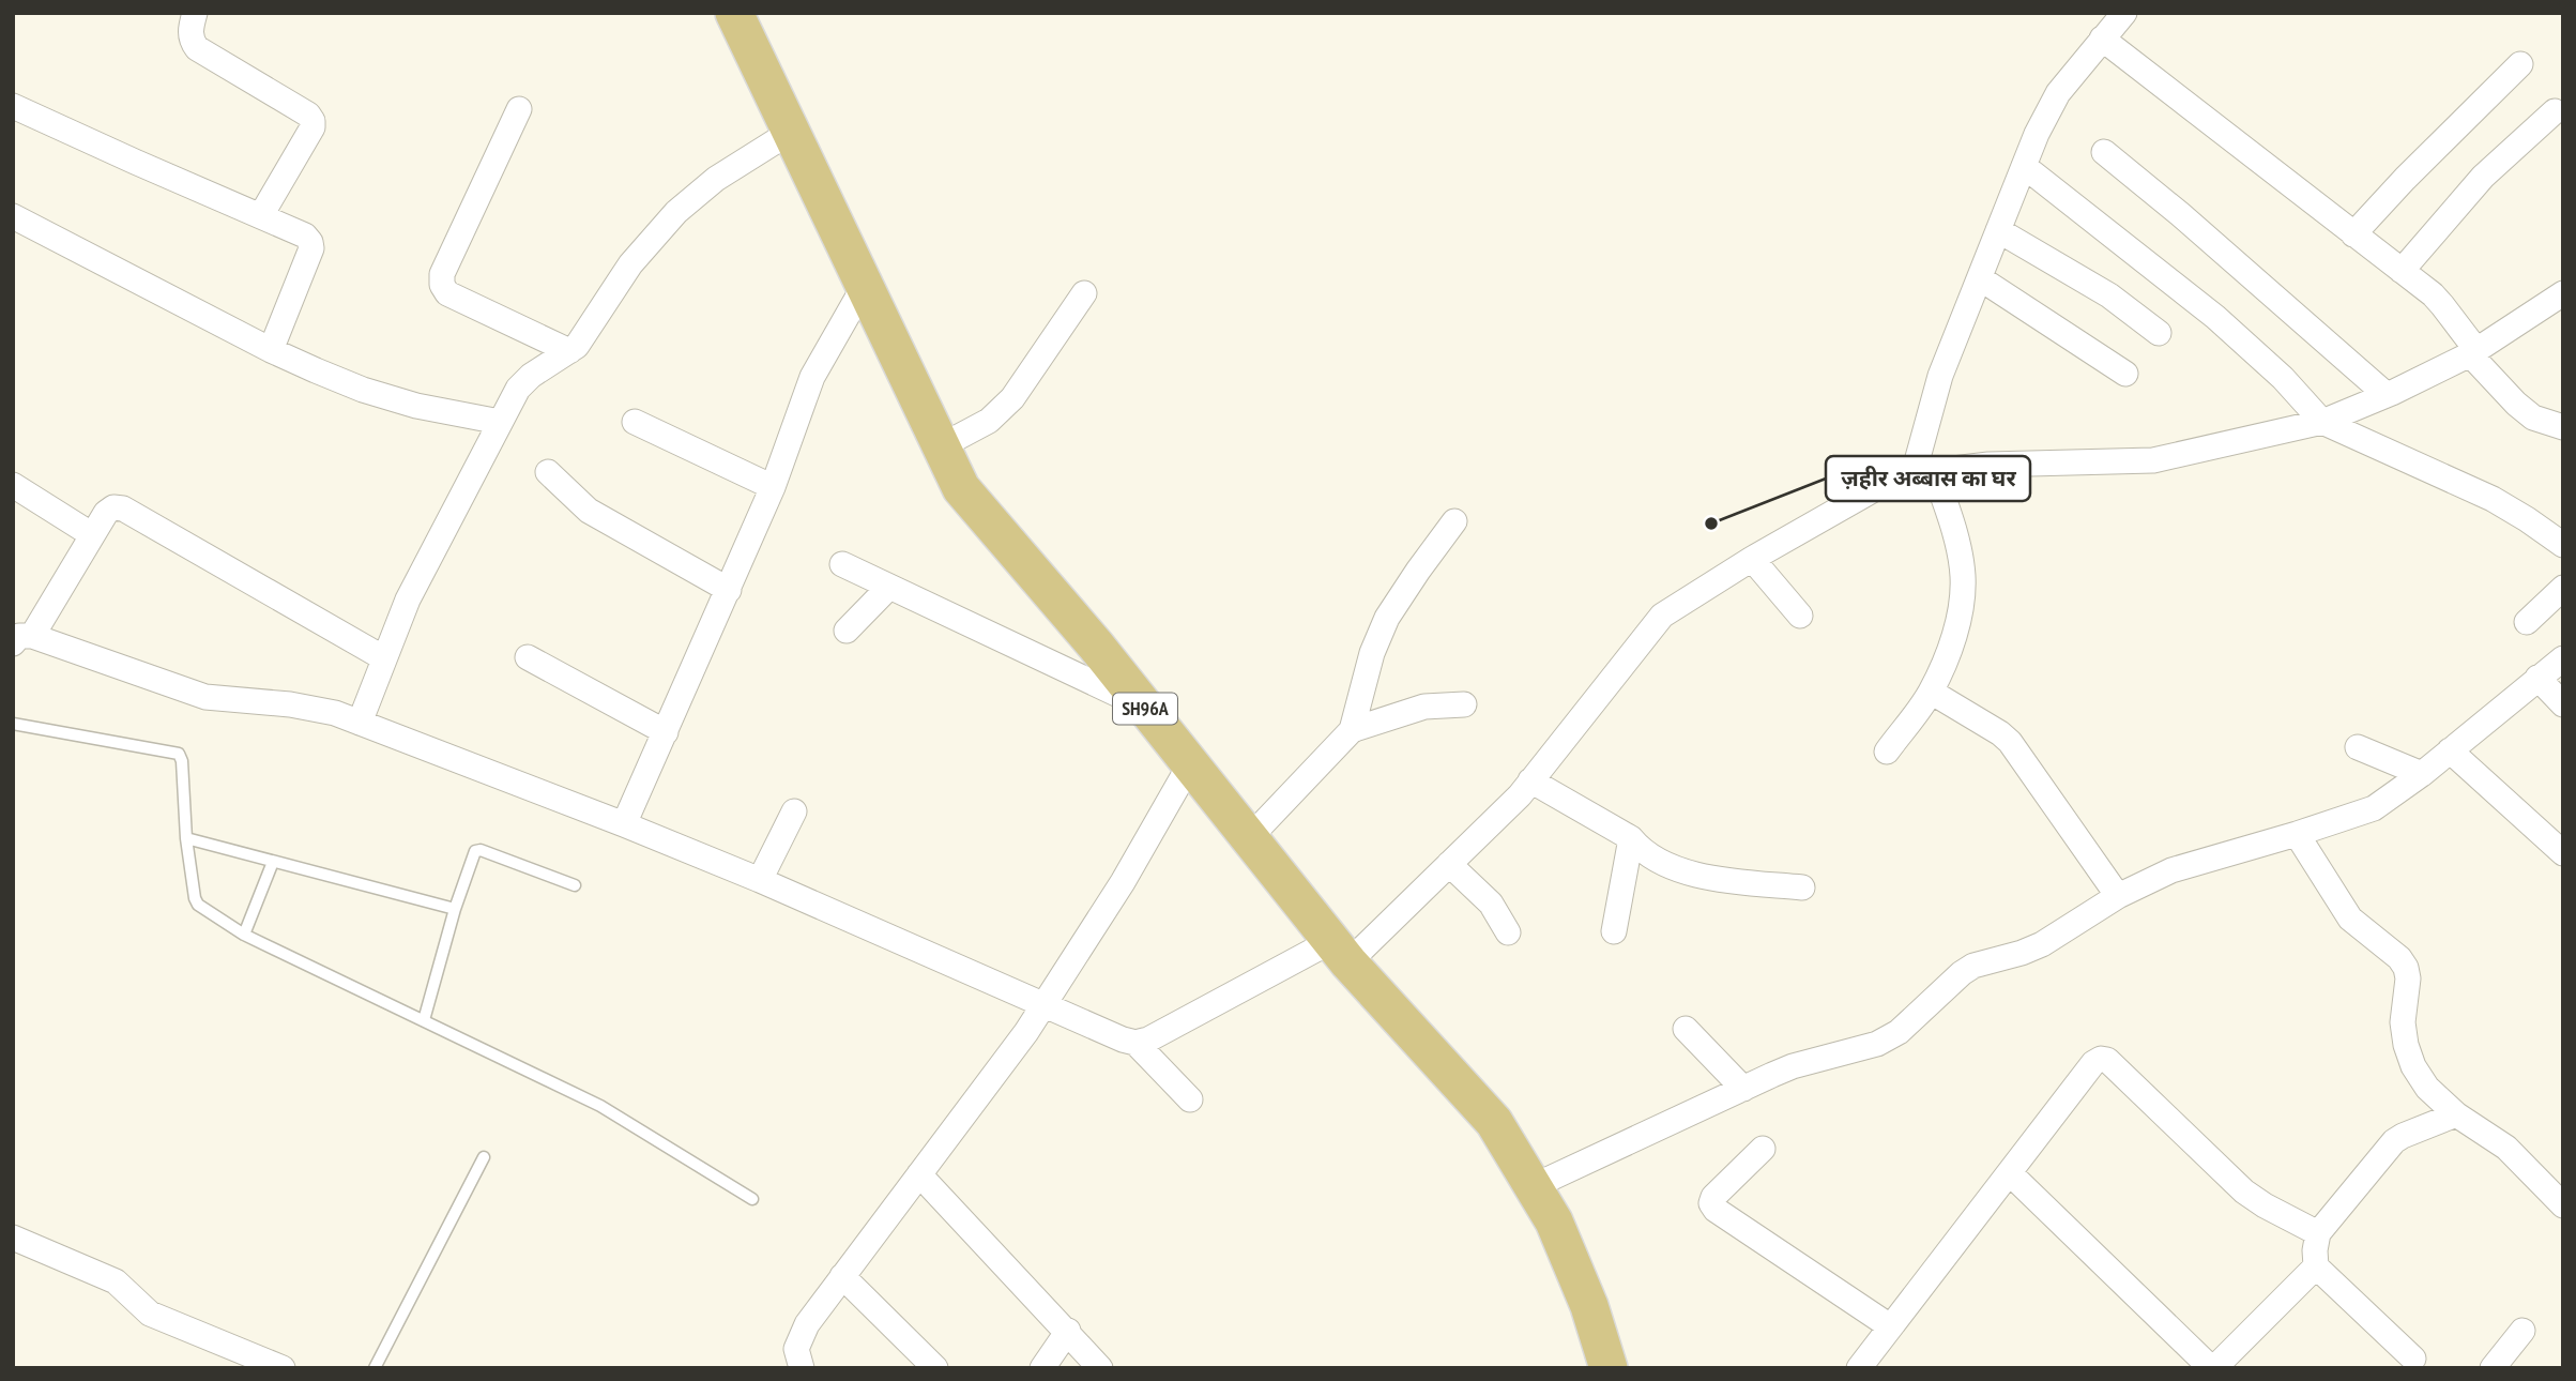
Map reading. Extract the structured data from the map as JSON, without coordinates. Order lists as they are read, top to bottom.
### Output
{
  "streets": {
    "main road": ["SH96A"]
  },
  "places": ["ज़हीर अब्बास का घर"]
}
